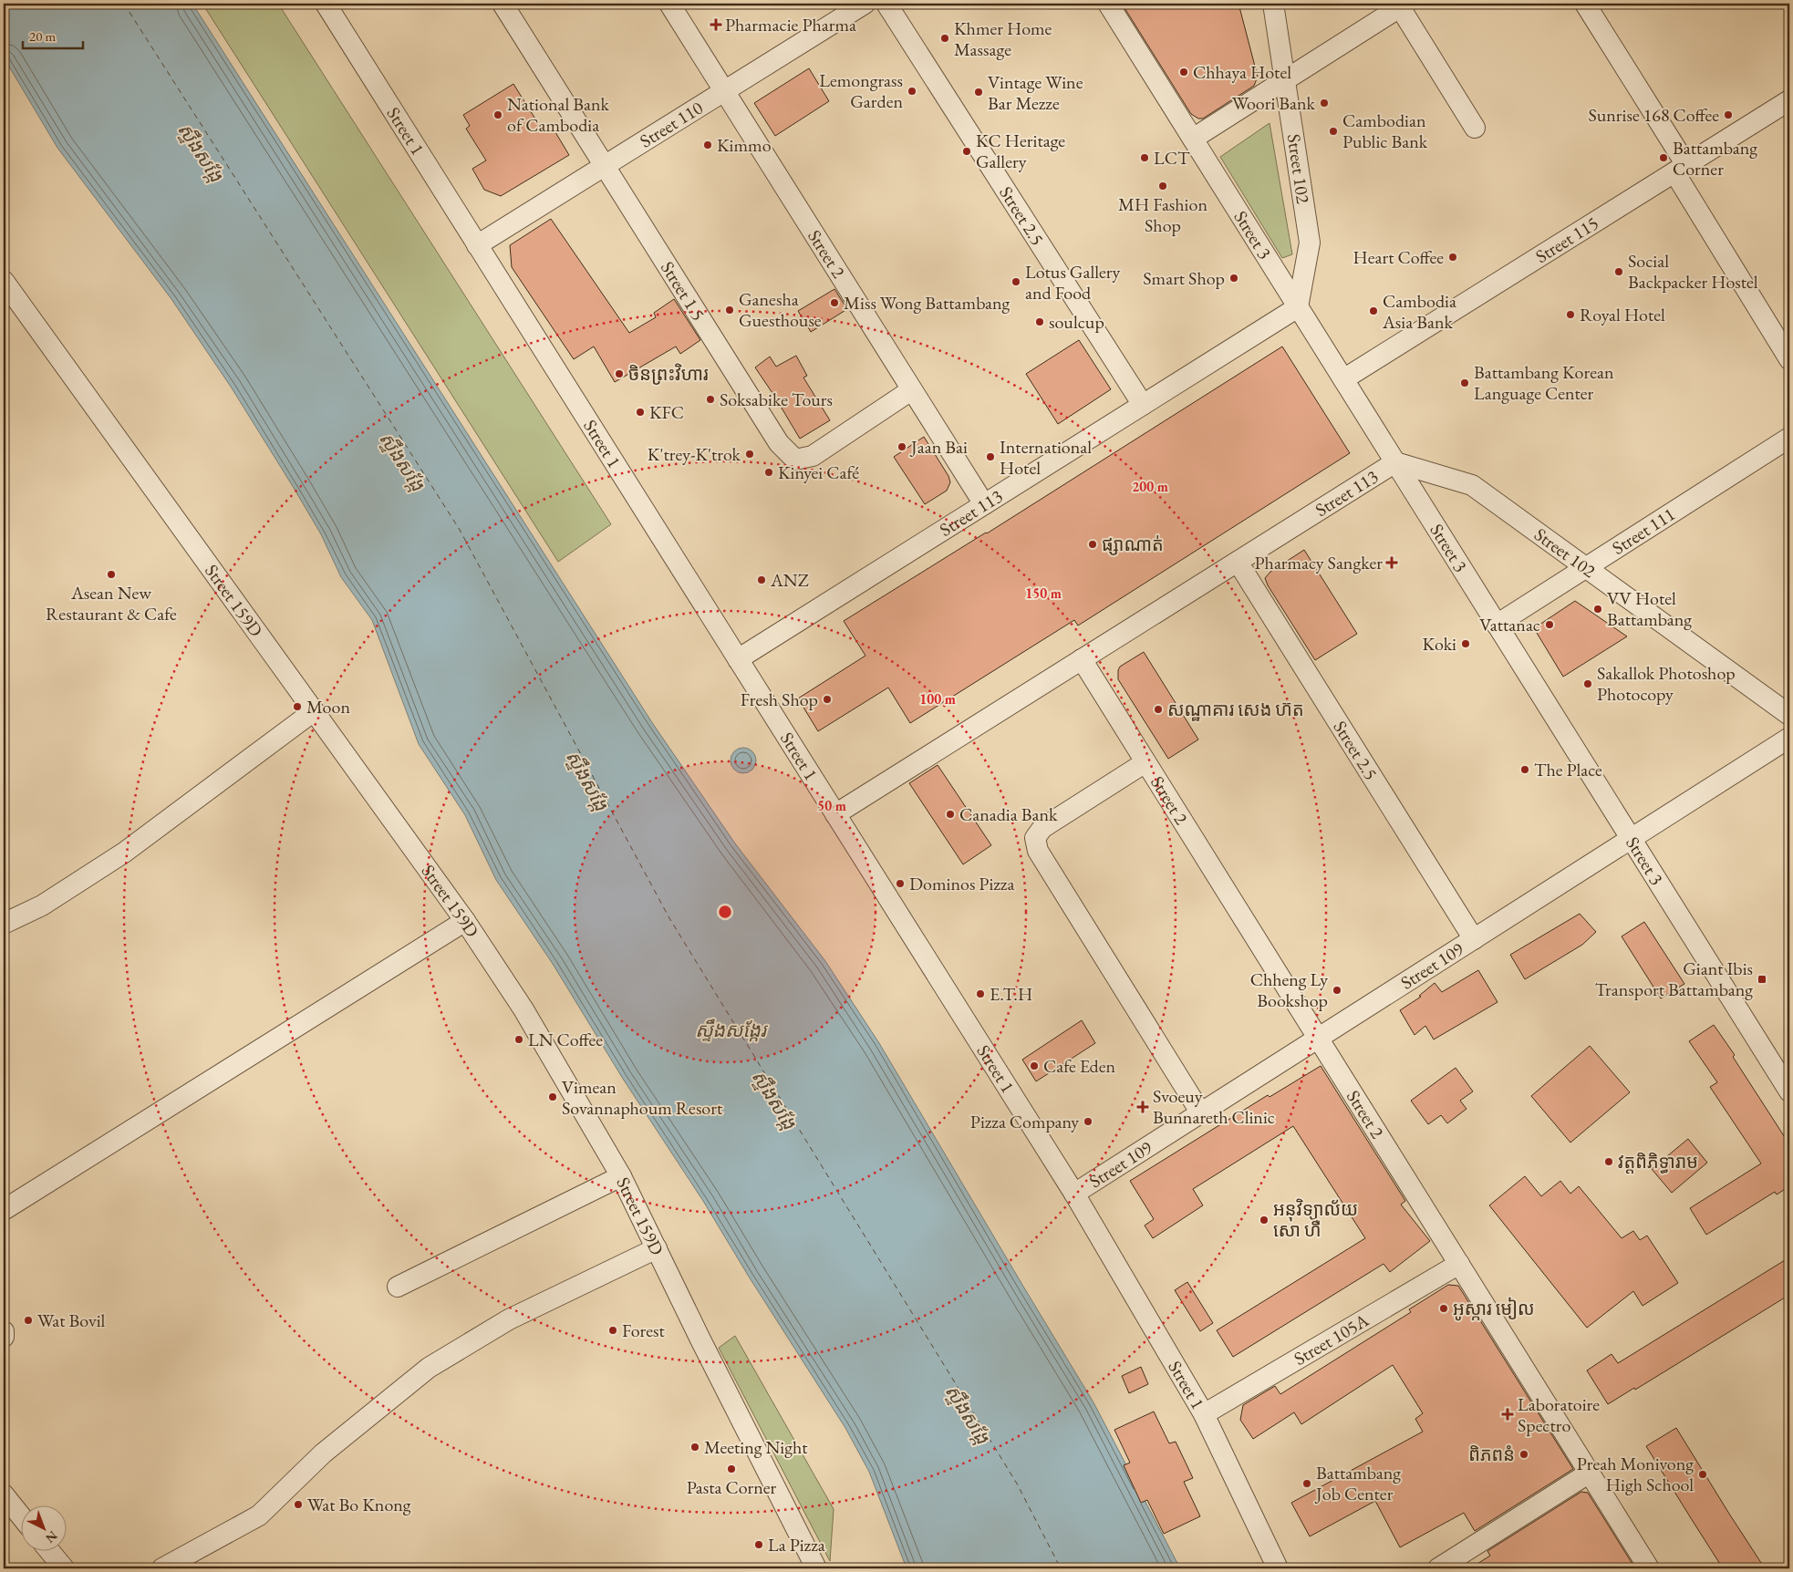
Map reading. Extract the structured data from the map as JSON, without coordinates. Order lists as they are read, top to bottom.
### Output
{
  "streets": {
    "street": [
      "Street 110",
      "Street 1",
      "Street 102",
      "Street 2.5",
      "Street 3",
      "Street 115",
      "Street 2",
      "Street 1.5",
      "Street 113",
      "Street 111",
      "Street 159D",
      "Street 109",
      "Street 105A"
    ]
  },
  "crossings": [
    ["Street 110", "Street 1"],
    ["Street 110", "Street 2"],
    ["Street 110", "Street 1.5"],
    ["Street 1", "Street 113"],
    ["Street 1", "Street 109"],
    ["Street 1", "Street 105A"],
    ["Street 102", "Street 3"],
    ["Street 102", "Street 113"],
    ["Street 102", "Street 111"],
    ["Street 2.5", "Street 113"],
    ["Street 2.5", "Street 109"],
    ["Street 3", "Street 115"],
    ["Street 3", "Street 113"],
    ["Street 3", "Street 111"],
    ["Street 3", "Street 109"],
    ["Street 2", "Street 1.5"],
    ["Street 2", "Street 113"],
    ["Street 2", "Street 109"],
    ["Street 2", "Street 105A"]
  ],
  "water": ["ស្ទឹងសង្កែ", "ស្ទឹងសង្កែរ"],
  "places": {
    "health": [
      "Pharmacie Pharma",
      "Pharmacy Sangker",
      "Svoeuy Bunnareth Clinic",
      "Laboratoire Spectro"
    ],
    "other": [
      "Khmer Home Massage",
      "Chhaya Hotel",
      "Lemongrass Garden",
      "Vintage Wine Bar Mezze",
      "Woori Bank",
      "National Bank of Cambodia",
      "Sunrise 168 Coffee",
      "Cambodian Public Bank",
      "Kimmo",
      "KC Heritage Gallery",
      "LCT",
      "Battambang Corner",
      "MH Fashion Shop",
      "Heart Coffee",
      "Social Backpacker Hostel",
      "Smart Shop",
      "Lotus Gallery and Food",
      "Miss Wong Battambang",
      "Ganesha Guesthouse",
      "Cambodia Asia Bank",
      "Royal Hotel",
      "soulcup",
      "ចិនព្រះវិហារ",
      "Battambang Korean Language Center",
      "Soksabike Tours",
      "KFC",
      "Jaan Bai",
      "K'trey-K'trok",
      "International Hotel",
      "Kinyei Café",
      "ផ្សាណាត់",
      "Asean New Restaurant & Cafe",
      "ANZ",
      "VV Hotel Battambang",
      "Vattanac",
      "Koki",
      "Sakallok Photoshop Photocopy",
      "Fresh Shop",
      "Moon",
      "សណ្ឋាគារ សេង ហ៊ត",
      "The Place",
      "Canadia Bank",
      "Dominos Pizza",
      "Chheng Ly Bookshop",
      "E.T.H",
      "LN Coffee",
      "Cafe Eden",
      "Vimean Sovannaphoum Resort",
      "Pizza Company",
      "វត្តពិភិទ្ធារាម",
      "អនុវិទ្យាល័យ សោ ហឺ",
      "អូស្ការ មៀល",
      "Wat Bovil",
      "Forest",
      "Meeting Night",
      "ពិភពនំ",
      "Pasta Corner",
      "Preah Monivong High School",
      "Battambang Job Center",
      "Wat Bo Knong",
      "La Pizza"
    ],
    "transit": ["Giant Ibis Transport Battambang"]
  },
  "scale_bar": "20 m",
  "north": "bottom right",
  "rings": [
    "200 m",
    "150 m",
    "100 m",
    "50 m"
  ]
}
